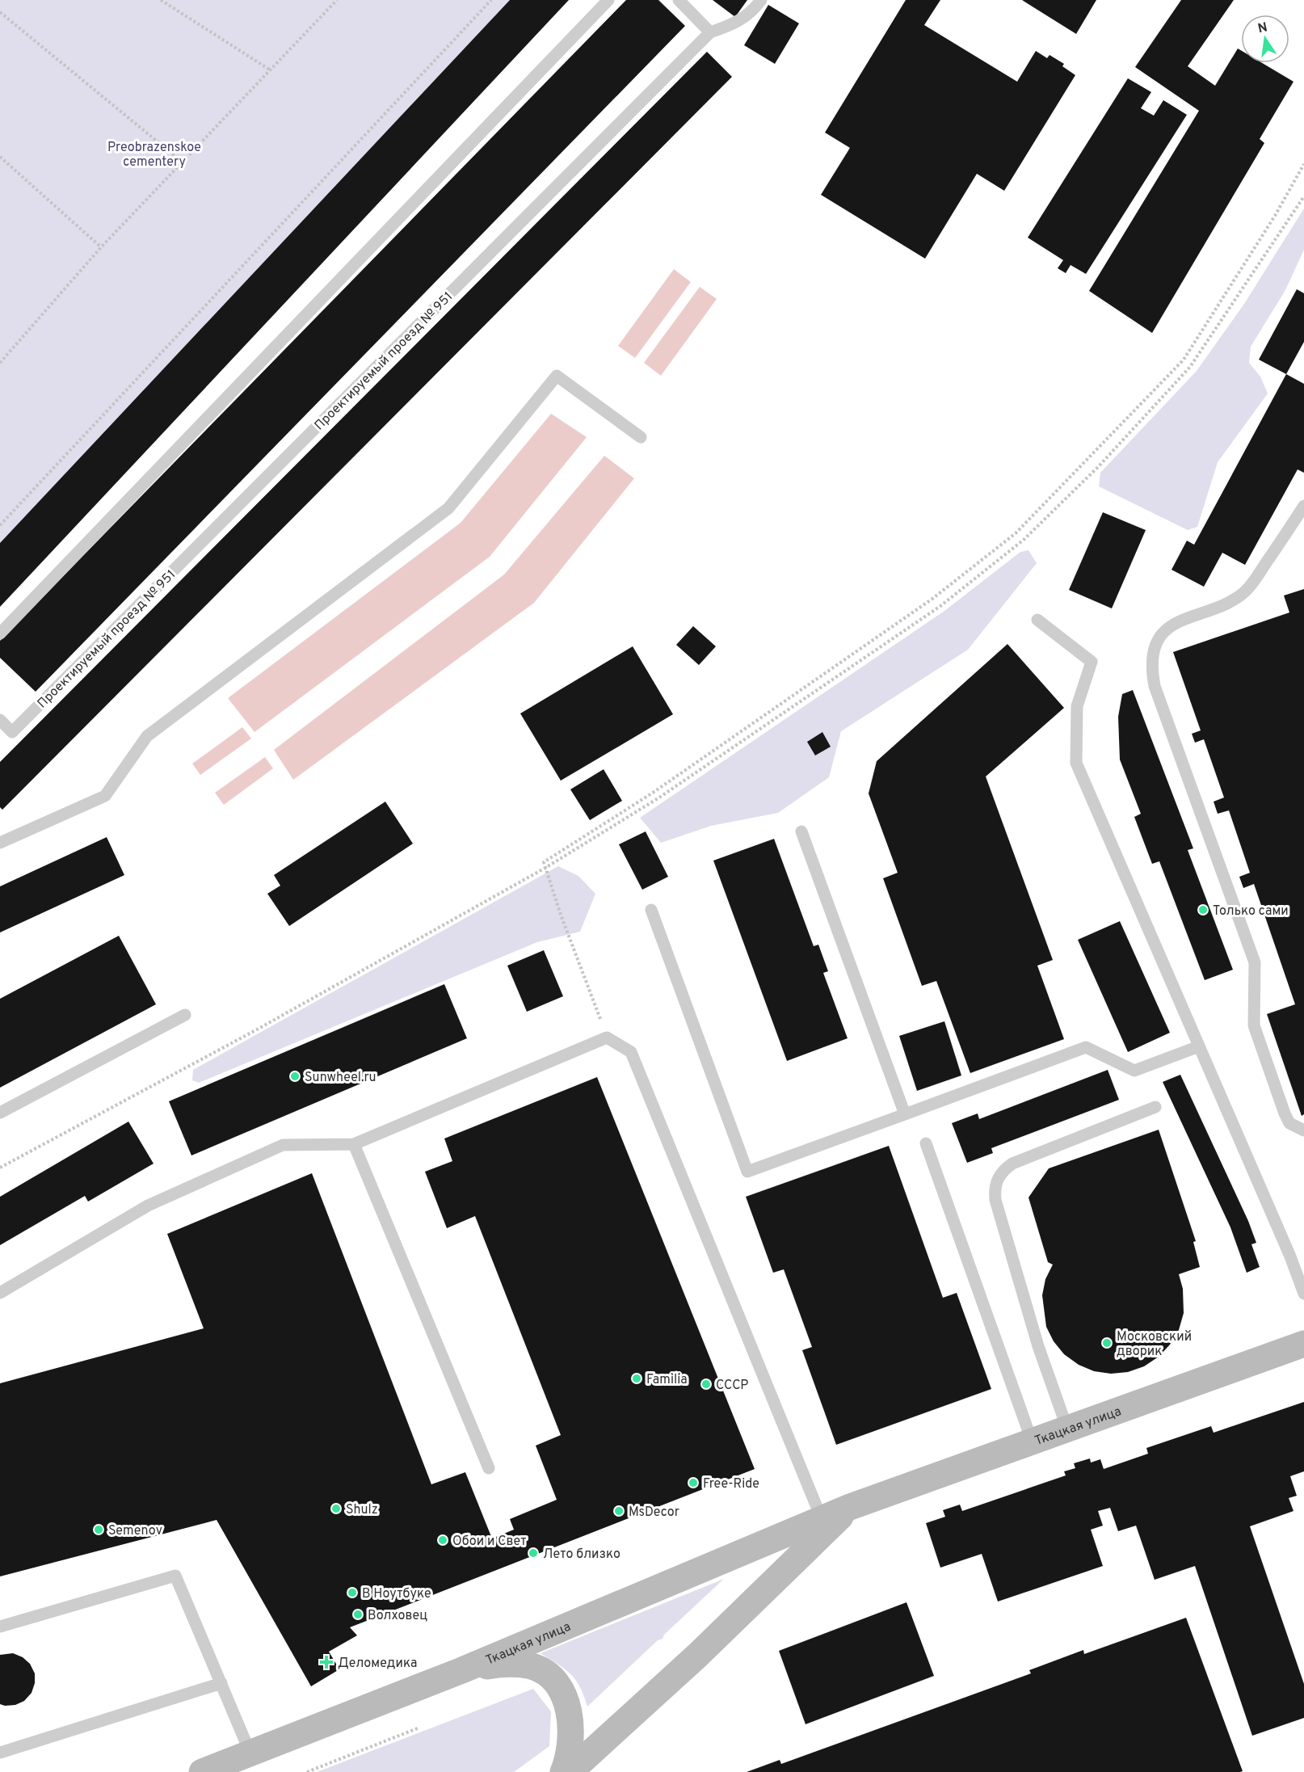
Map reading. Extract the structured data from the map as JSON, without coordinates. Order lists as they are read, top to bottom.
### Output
{
  "streets": {
    "street": ["Ткацкая улица"],
    "lane": ["Проектируемый проезд № 951"]
  },
  "parks": ["Preobrazenskoe cementery"],
  "places": {
    "other": [
      "Только сами",
      "Sunwheel.ru",
      "Московский дворик",
      "Familia",
      "СССР",
      "Free-Ride",
      "Shulz",
      "MsDecor",
      "Semenov",
      "Обои и Свет",
      "Лето близко",
      "В Ноутбуке",
      "Волховец"
    ],
    "health": ["Деломедика"]
  },
  "north": "top"
}
